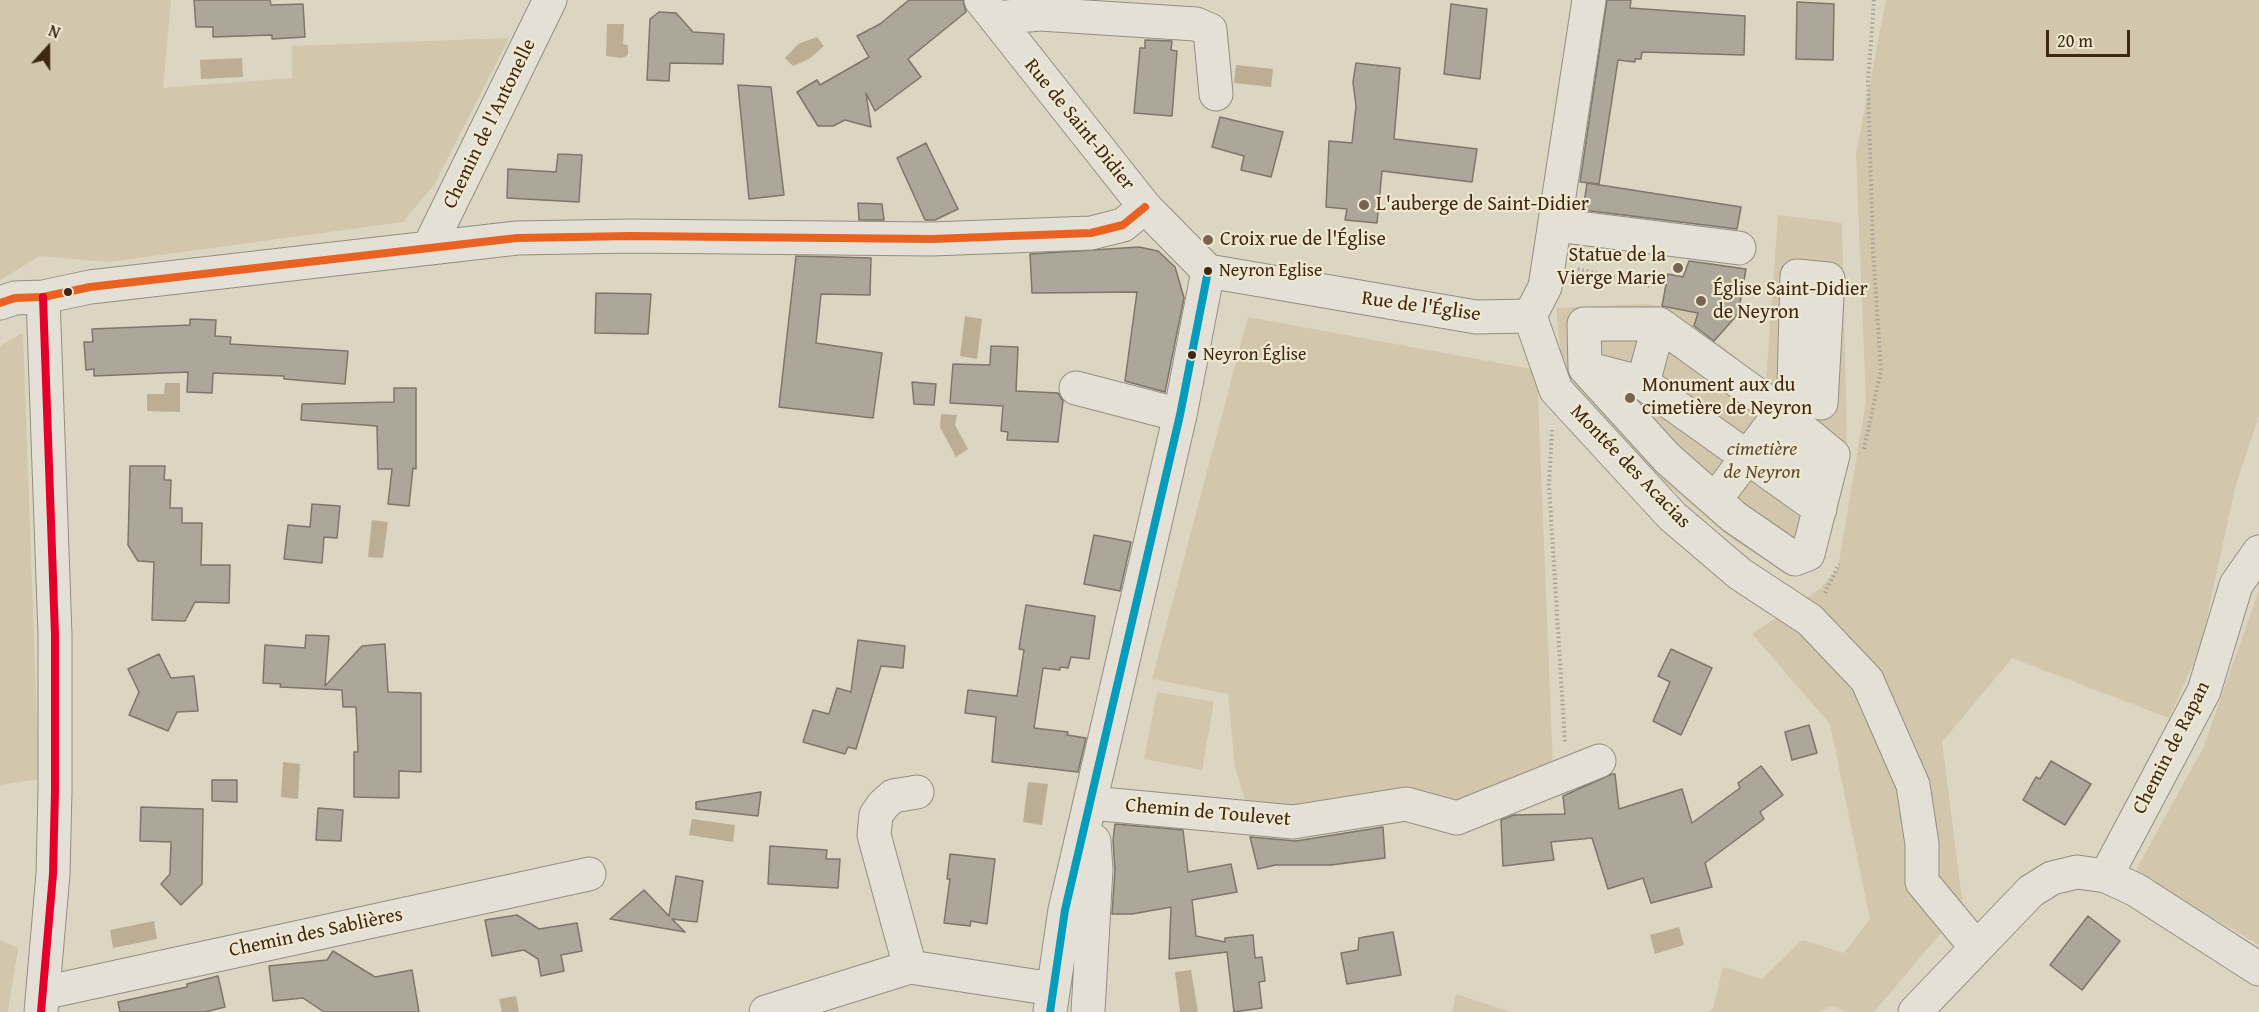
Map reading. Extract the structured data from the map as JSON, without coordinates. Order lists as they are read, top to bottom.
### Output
{
  "streets": {
    "street": [
      "Chemin de l'Antonelle",
      "Rue de Saint-Didier",
      "Rue de l'Église",
      "Montée des Acacias",
      "Chemin de Rapan",
      "Chemin de Toulevet",
      "Chemin des Sablières"
    ]
  },
  "crossings": [
    ["Rue de Saint-Didier", "Rue de l'Église"],
    ["Rue de l'Église", "Montée des Acacias"]
  ],
  "parks": ["cimetière de Neyron"],
  "places": [
    "L'auberge de Saint-Didier",
    "Croix rue de l'Église",
    "Statue de la Vierge Marie",
    "Neyron Eglise",
    "Église Saint-Didier de Neyron",
    "Neyron Église",
    "Monument aux du cimetière de Neyron"
  ],
  "scale_bar": "20 m",
  "north": "top"
}
